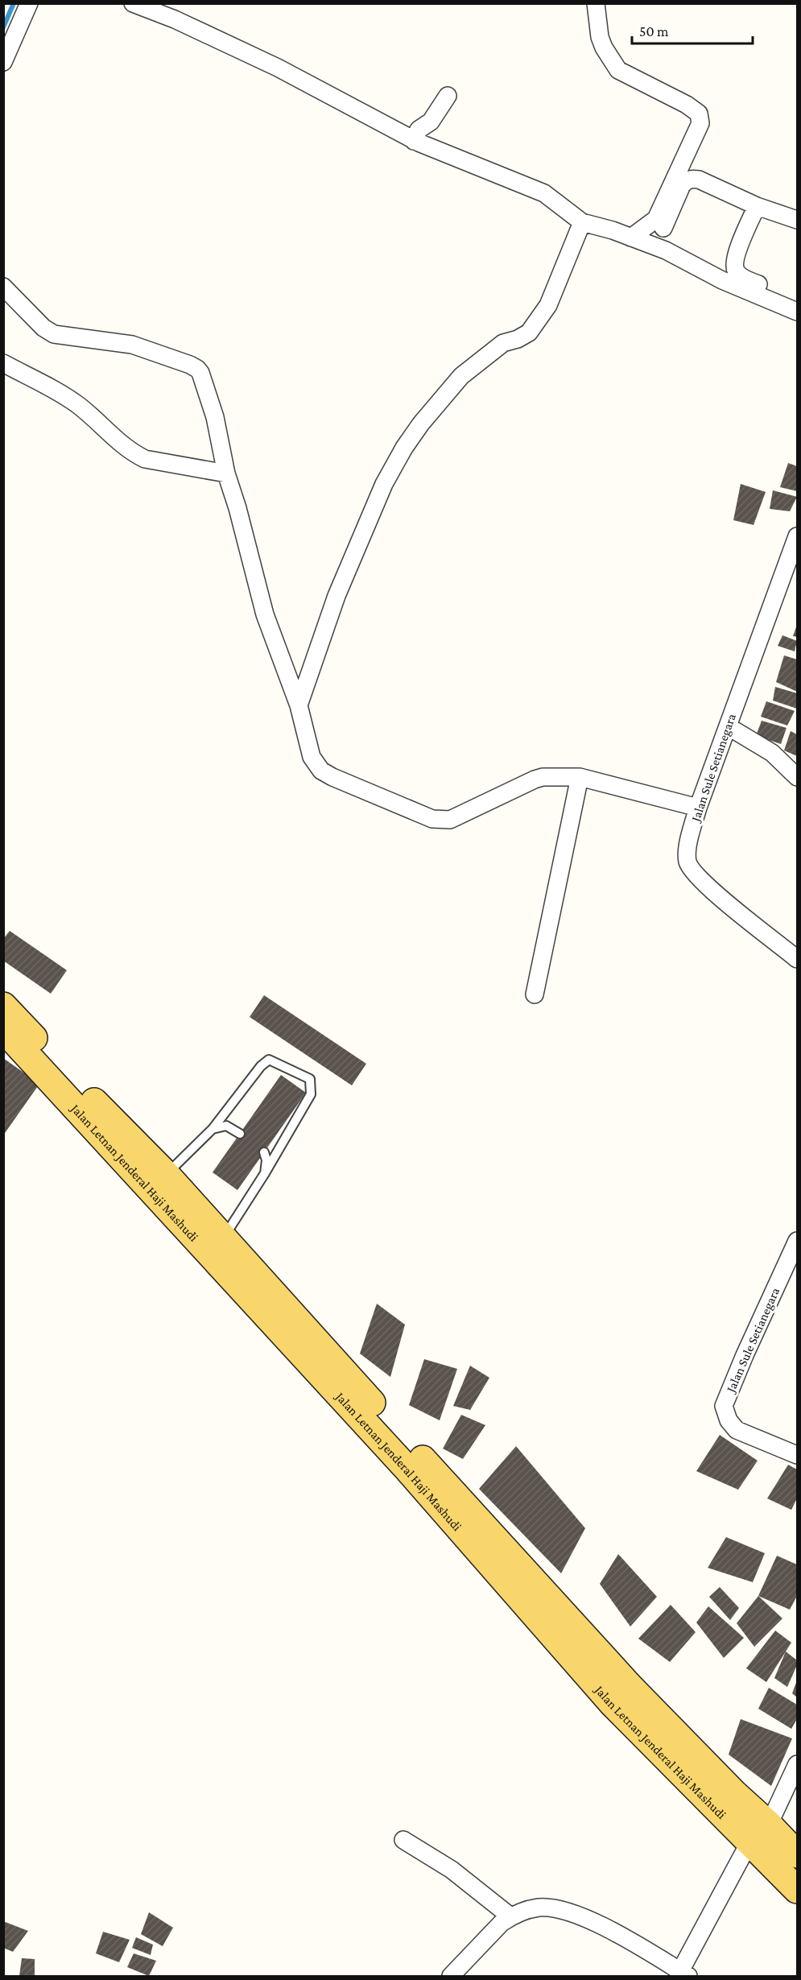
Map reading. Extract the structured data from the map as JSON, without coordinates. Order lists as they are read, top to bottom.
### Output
{
  "streets": {
    "main road": ["Jalan Letnan Jenderal Haji Mashudi"],
    "street": ["Jalan Sule Setianegara"]
  },
  "scale_bar": "50 m"
}
